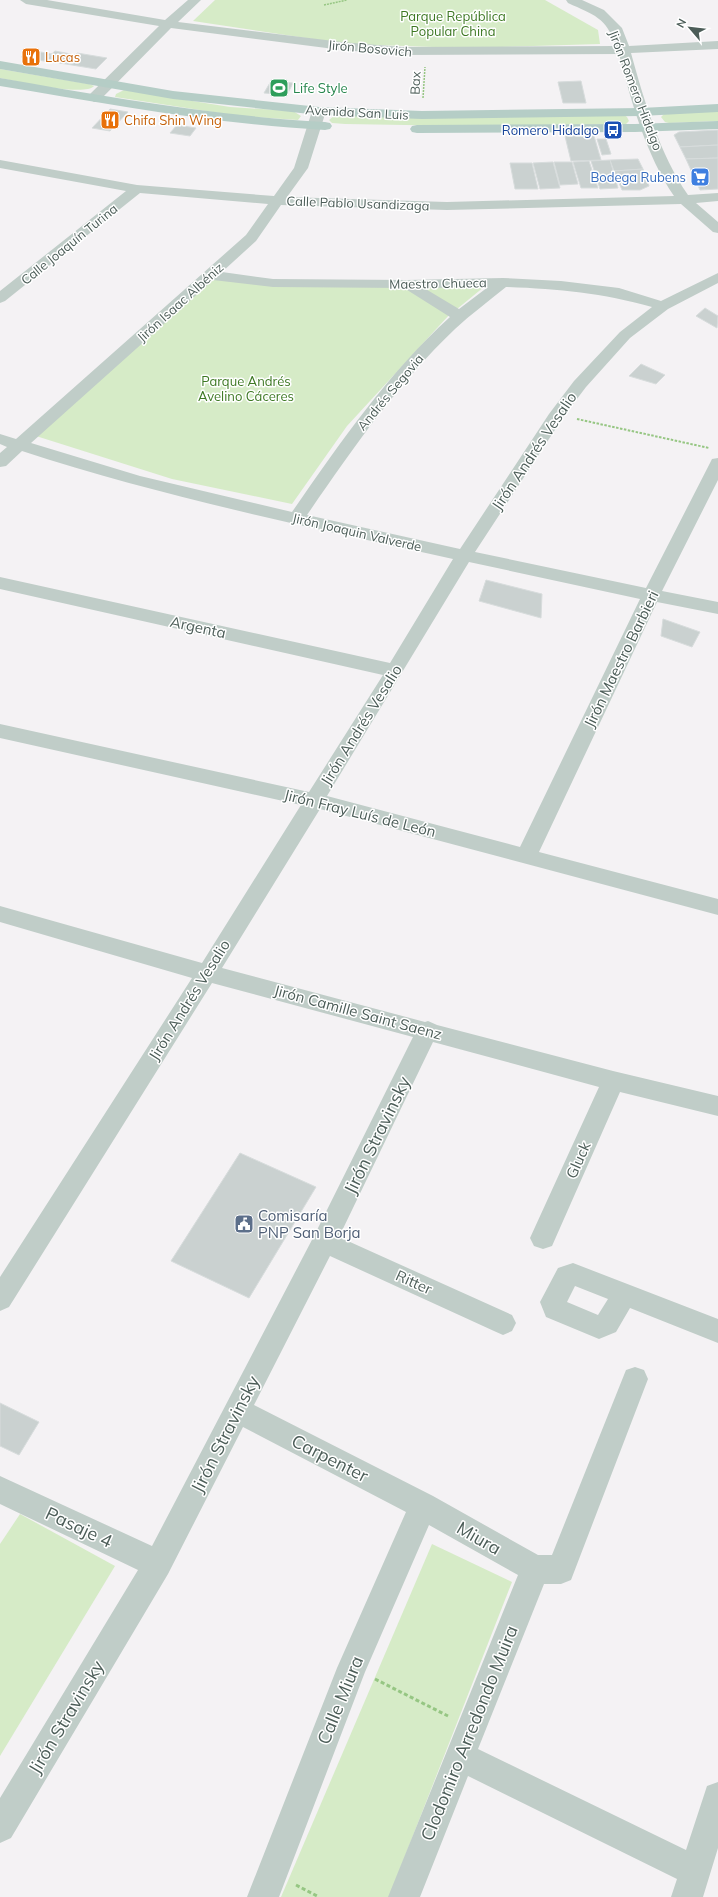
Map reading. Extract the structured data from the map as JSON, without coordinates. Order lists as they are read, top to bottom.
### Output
{
  "streets": {
    "main road": ["Avenida San Luis"],
    "street": [
      "Jirón Bosovich",
      "Jirón Romero Hidalgo",
      "Calle Pablo Usandizaga",
      "Calle Joaquín Turina",
      "Maestro Chueca",
      "Jirón Isaac Albéniz",
      "Andrés Segovia",
      "Jirón Andrés Vesalio",
      "Jirón Joaquin Valverde",
      "Argenta",
      "Jirón Maestro Barbieri",
      "Jirón Fray Luís de León",
      "Jirón Camille Saint Saenz",
      "Jirón Stravinsky",
      "Gluck",
      "Ritter",
      "Carpenter",
      "Pasaje 4",
      "Miura",
      "Calle Miura",
      "Clodomiro Arredondo Muira"
    ],
    "path": ["Bax"]
  },
  "crossings": [
    ["Jirón Bosovich", "Bax"],
    ["Jirón Bosovich", "Jirón Romero Hidalgo"],
    ["Bax", "Avenida San Luis"],
    ["Jirón Romero Hidalgo", "Avenida San Luis"],
    ["Jirón Romero Hidalgo", "Calle Pablo Usandizaga"],
    ["Avenida San Luis", "Jirón Isaac Albéniz"],
    ["Calle Pablo Usandizaga", "Calle Joaquín Turina"],
    ["Calle Pablo Usandizaga", "Jirón Isaac Albéniz"],
    ["Maestro Chueca", "Jirón Isaac Albéniz"],
    ["Maestro Chueca", "Andrés Segovia"],
    ["Maestro Chueca", "Jirón Andrés Vesalio"],
    ["Jirón Isaac Albéniz", "Jirón Joaquin Valverde"],
    ["Andrés Segovia", "Jirón Joaquin Valverde"],
    ["Jirón Andrés Vesalio", "Jirón Joaquin Valverde"],
    ["Jirón Andrés Vesalio", "Argenta"],
    ["Jirón Andrés Vesalio", "Jirón Fray Luís de León"],
    ["Jirón Andrés Vesalio", "Jirón Camille Saint Saenz"],
    ["Jirón Joaquin Valverde", "Jirón Maestro Barbieri"],
    ["Jirón Maestro Barbieri", "Jirón Fray Luís de León"],
    ["Jirón Camille Saint Saenz", "Jirón Stravinsky"],
    ["Jirón Camille Saint Saenz", "Gluck"],
    ["Jirón Stravinsky", "Ritter"],
    ["Jirón Stravinsky", "Carpenter"],
    ["Jirón Stravinsky", "Pasaje 4"],
    ["Carpenter", "Miura"],
    ["Carpenter", "Calle Miura"],
    ["Miura", "Calle Miura"],
    ["Miura", "Clodomiro Arredondo Muira"]
  ],
  "parks": ["Parque República Popular China", "Parque Andrés Avelino Cáceres"],
  "places": {
    "restaurant": ["Lucas", "Chifa Shin Wing"],
    "sports": ["Life Style"],
    "bus stop": ["Romero Hidalgo"],
    "supermarket": ["Bodega Rubens"],
    "public building": ["Comisaría PNP San Borja"]
  },
  "north": "top left"
}
